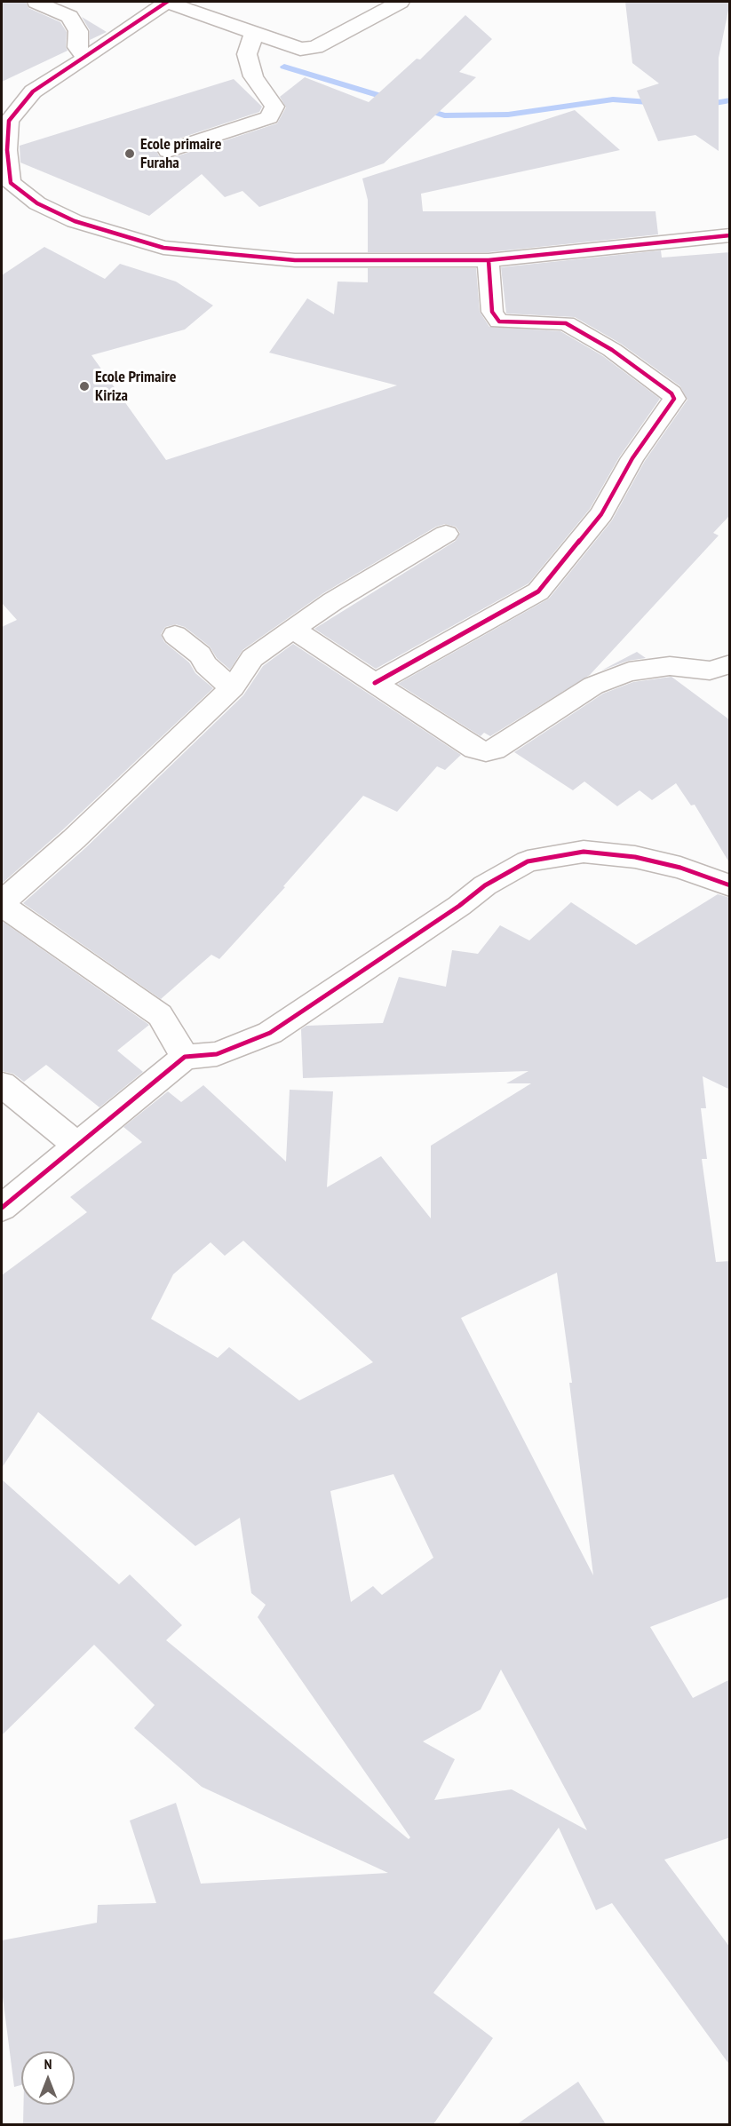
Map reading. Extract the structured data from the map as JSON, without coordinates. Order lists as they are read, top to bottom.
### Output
{
  "places": ["Ecole primaire Furaha", "Ecole Primaire Kiriza"],
  "north": "top"
}
